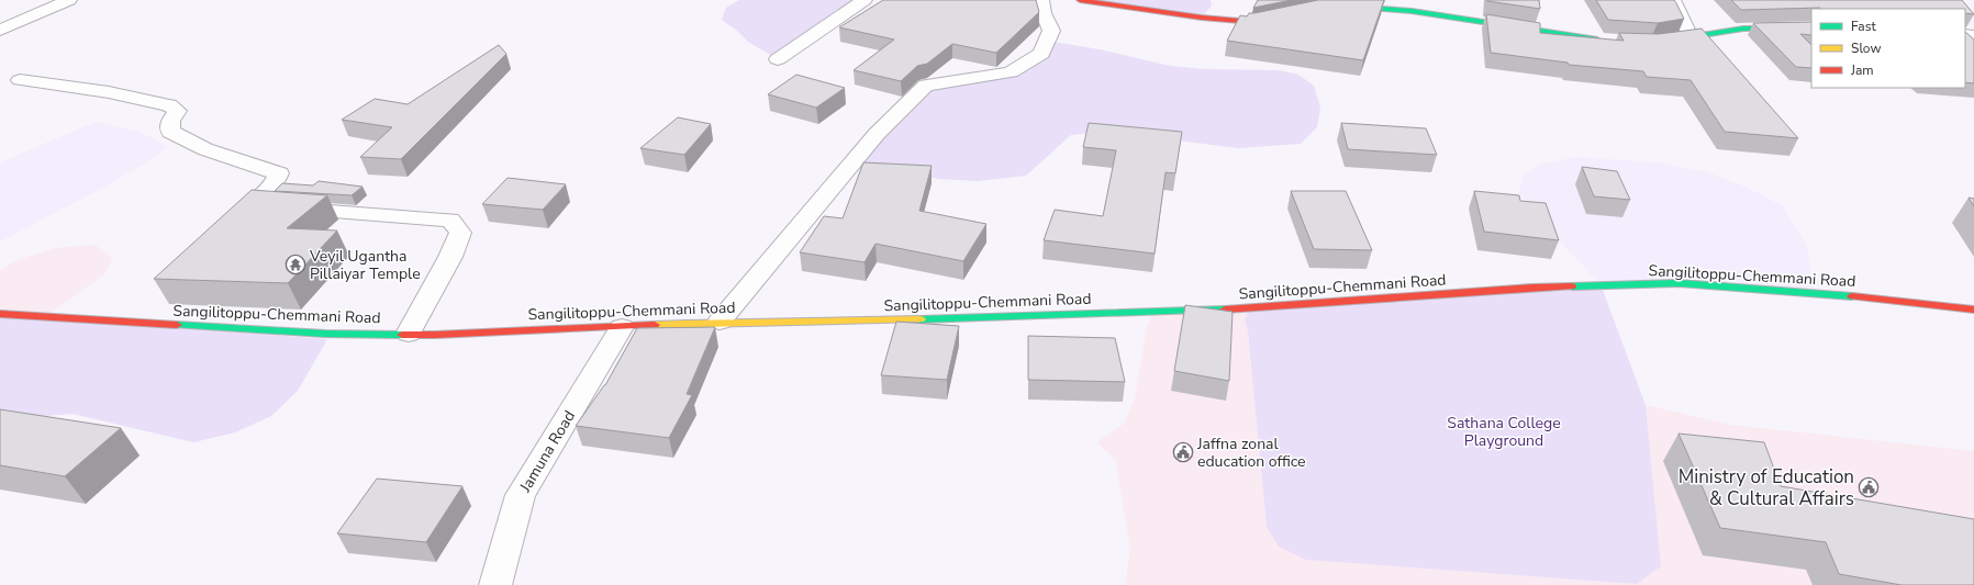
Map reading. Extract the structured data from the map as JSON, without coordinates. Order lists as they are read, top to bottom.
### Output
{
  "streets": {
    "main road": ["Sangilitoppu-Chemmani Road"],
    "street": ["Jamuna Road"]
  },
  "crossings": [
    ["Sangilitoppu-Chemmani Road", "Jamuna Road"]
  ],
  "parks": ["Sathana College Playground"],
  "places": {
    "temple": ["Veyil Ugantha Pillaiyar Temple"],
    "public building": ["Jaffna zonal education office", "Ministry of Education & Cultural Affairs"]
  },
  "legend": ["Fast", "Slow", "Jam"]
}
